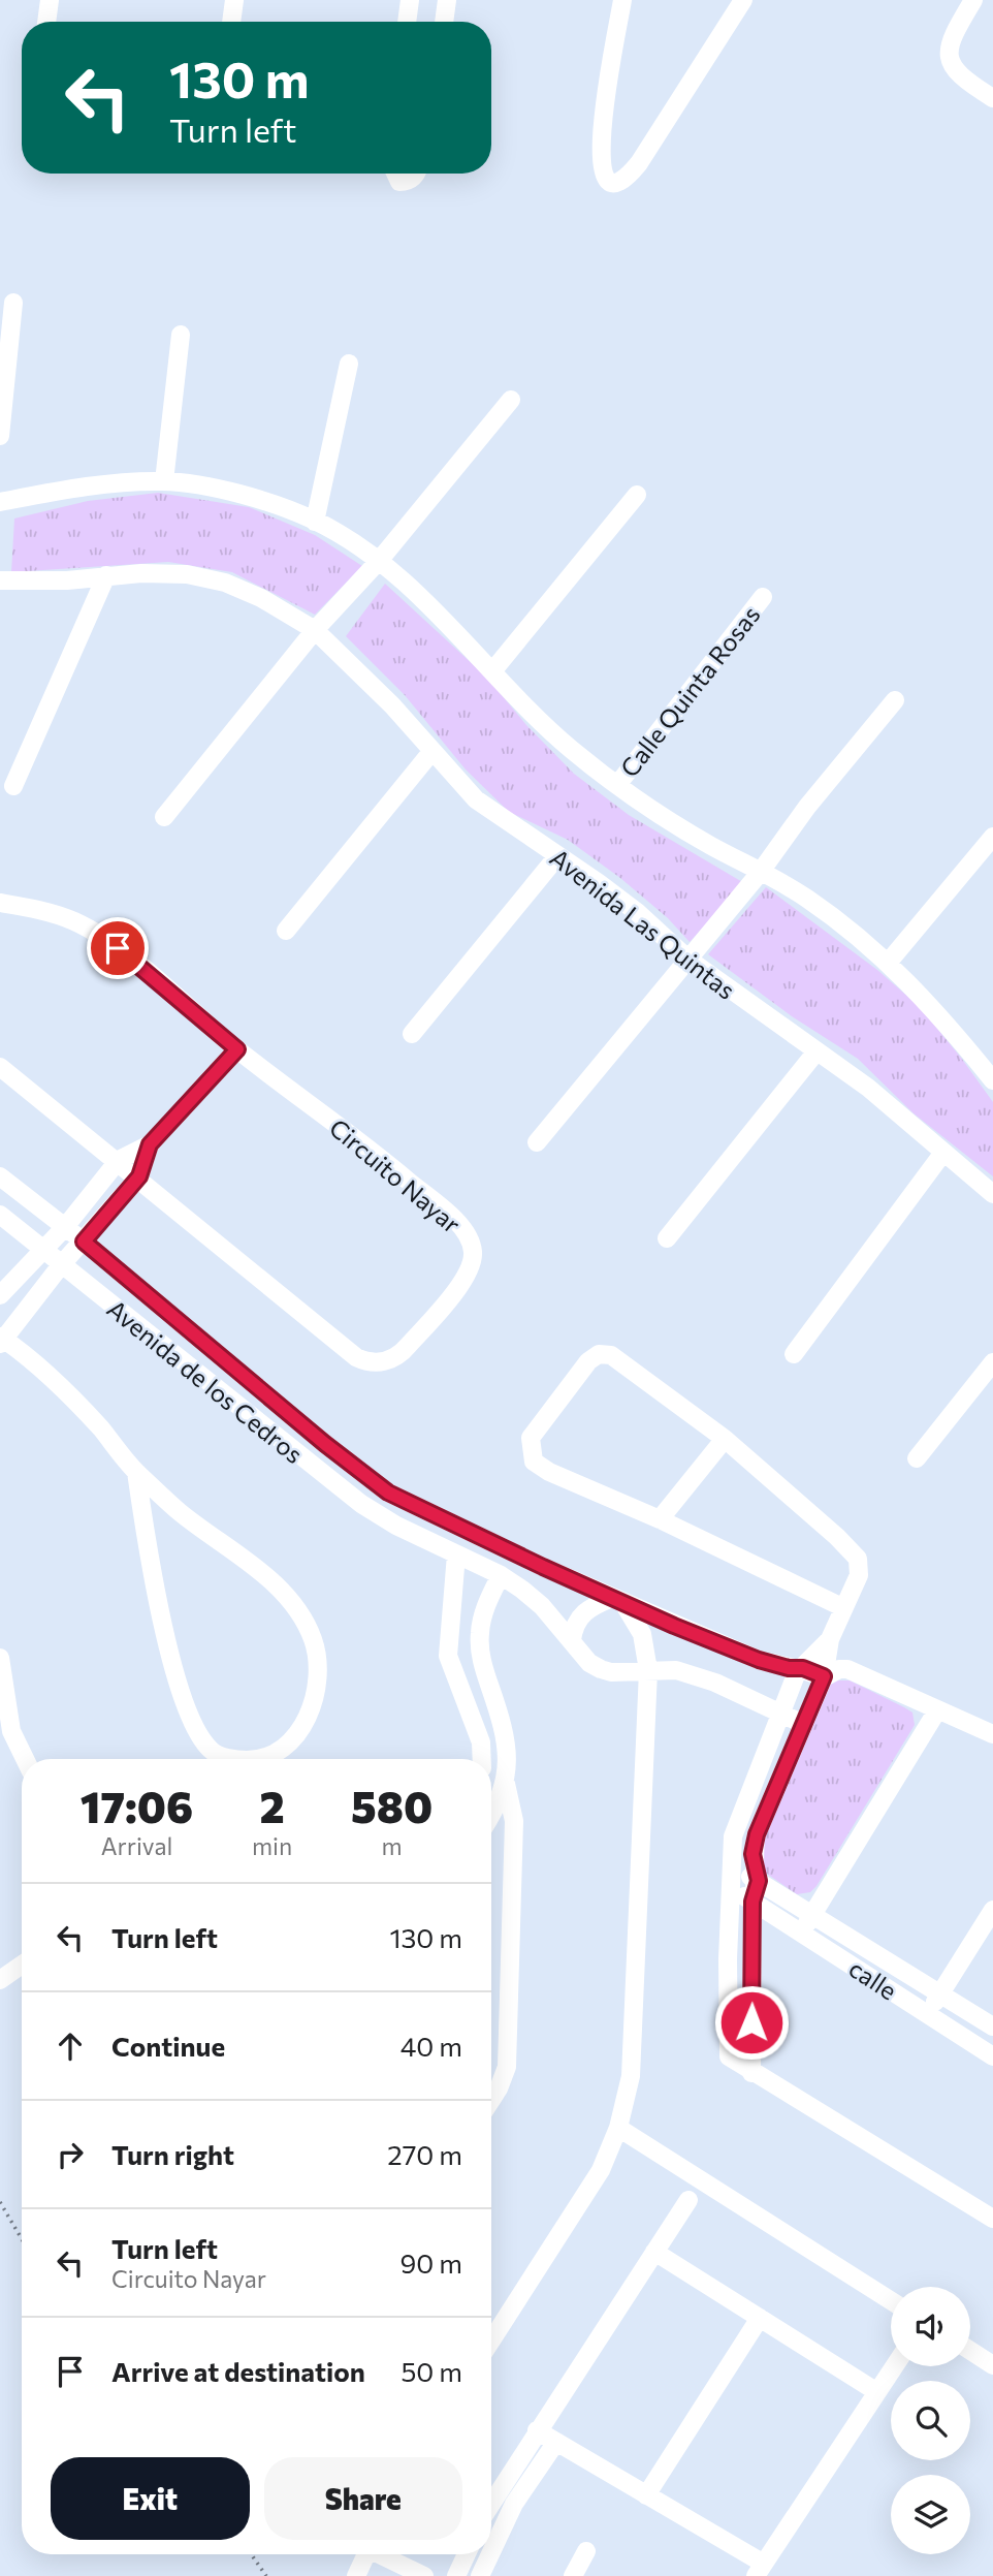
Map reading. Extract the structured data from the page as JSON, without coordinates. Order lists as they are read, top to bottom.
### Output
{
  "streets": {
    "street": [
      "Calle Quinta Rosas",
      "Avenida Las Quintas",
      "Circuito Nayar",
      "Avenida de los Cedros",
      "calle"
    ]
  },
  "page": {
    "turn": ["130 m", "Turn left"],
    "eta": [
      "17:06",
      "Arrival",
      "2",
      "min",
      "580",
      "m"
    ],
    "list": [
      {
        "name": "Turn left",
        "value": "130 m"
      },
      {
        "name": "Continue",
        "value": "40 m"
      },
      {
        "name": "Turn right",
        "value": "270 m"
      },
      {
        "name": "Turn left",
        "note": "Circuito Nayar",
        "value": "90 m"
      },
      {
        "name": "Arrive at destination",
        "value": "50 m"
      }
    ],
    "buttons": ["Exit", "Share"]
  }
}
